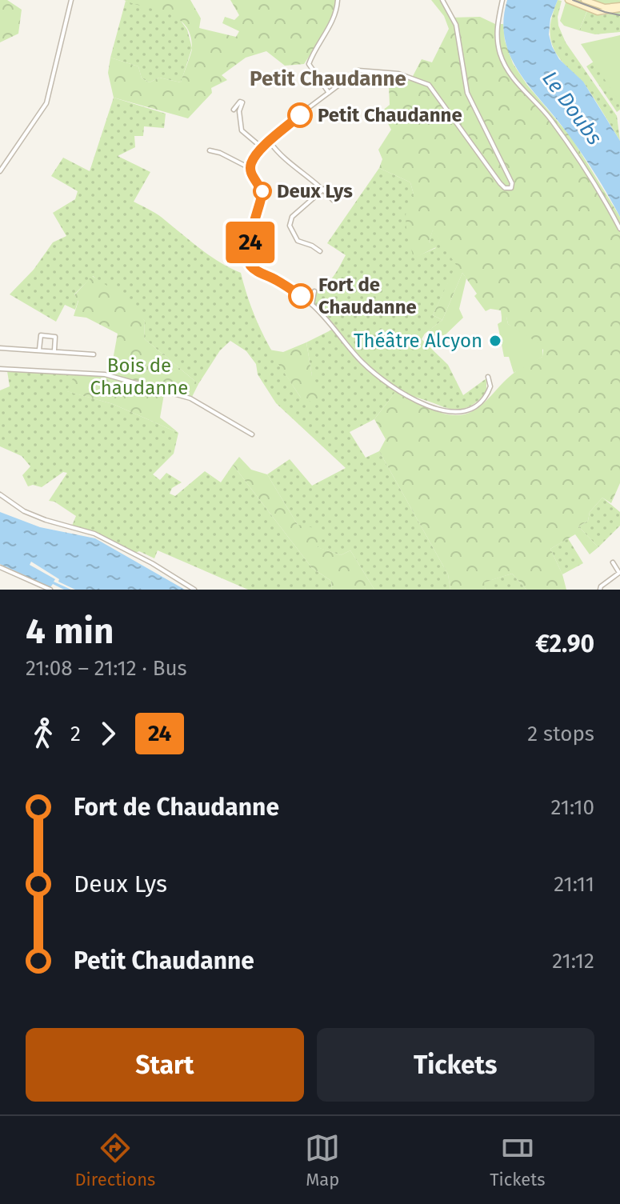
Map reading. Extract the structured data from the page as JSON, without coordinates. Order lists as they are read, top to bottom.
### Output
{
  "districts": ["Petit Chaudanne"],
  "water": ["Le Doubs"],
  "parks": ["Bois de Chaudanne"],
  "places": [
    "Petit Chaudanne",
    "Deux Lys",
    "Fort de Chaudanne",
    "Théâtre Alcyon"
  ],
  "lines": ["bus line 24"],
  "page": {
    "on_map": "24",
    "heading": ["4 min", "21:08 – 21:12 · Bus", "€2.90"],
    "legs": ["2", "24", "2 stops"],
    "list": [
      {
        "name": "Fort de Chaudanne",
        "value": "21:10"
      },
      {
        "name": "Deux Lys",
        "value": "21:11"
      },
      {
        "name": "Petit Chaudanne",
        "value": "21:12"
      }
    ],
    "buttons": ["Start", "Tickets"],
    "tabs": ["Directions", "Map", "Tickets"]
  }
}
